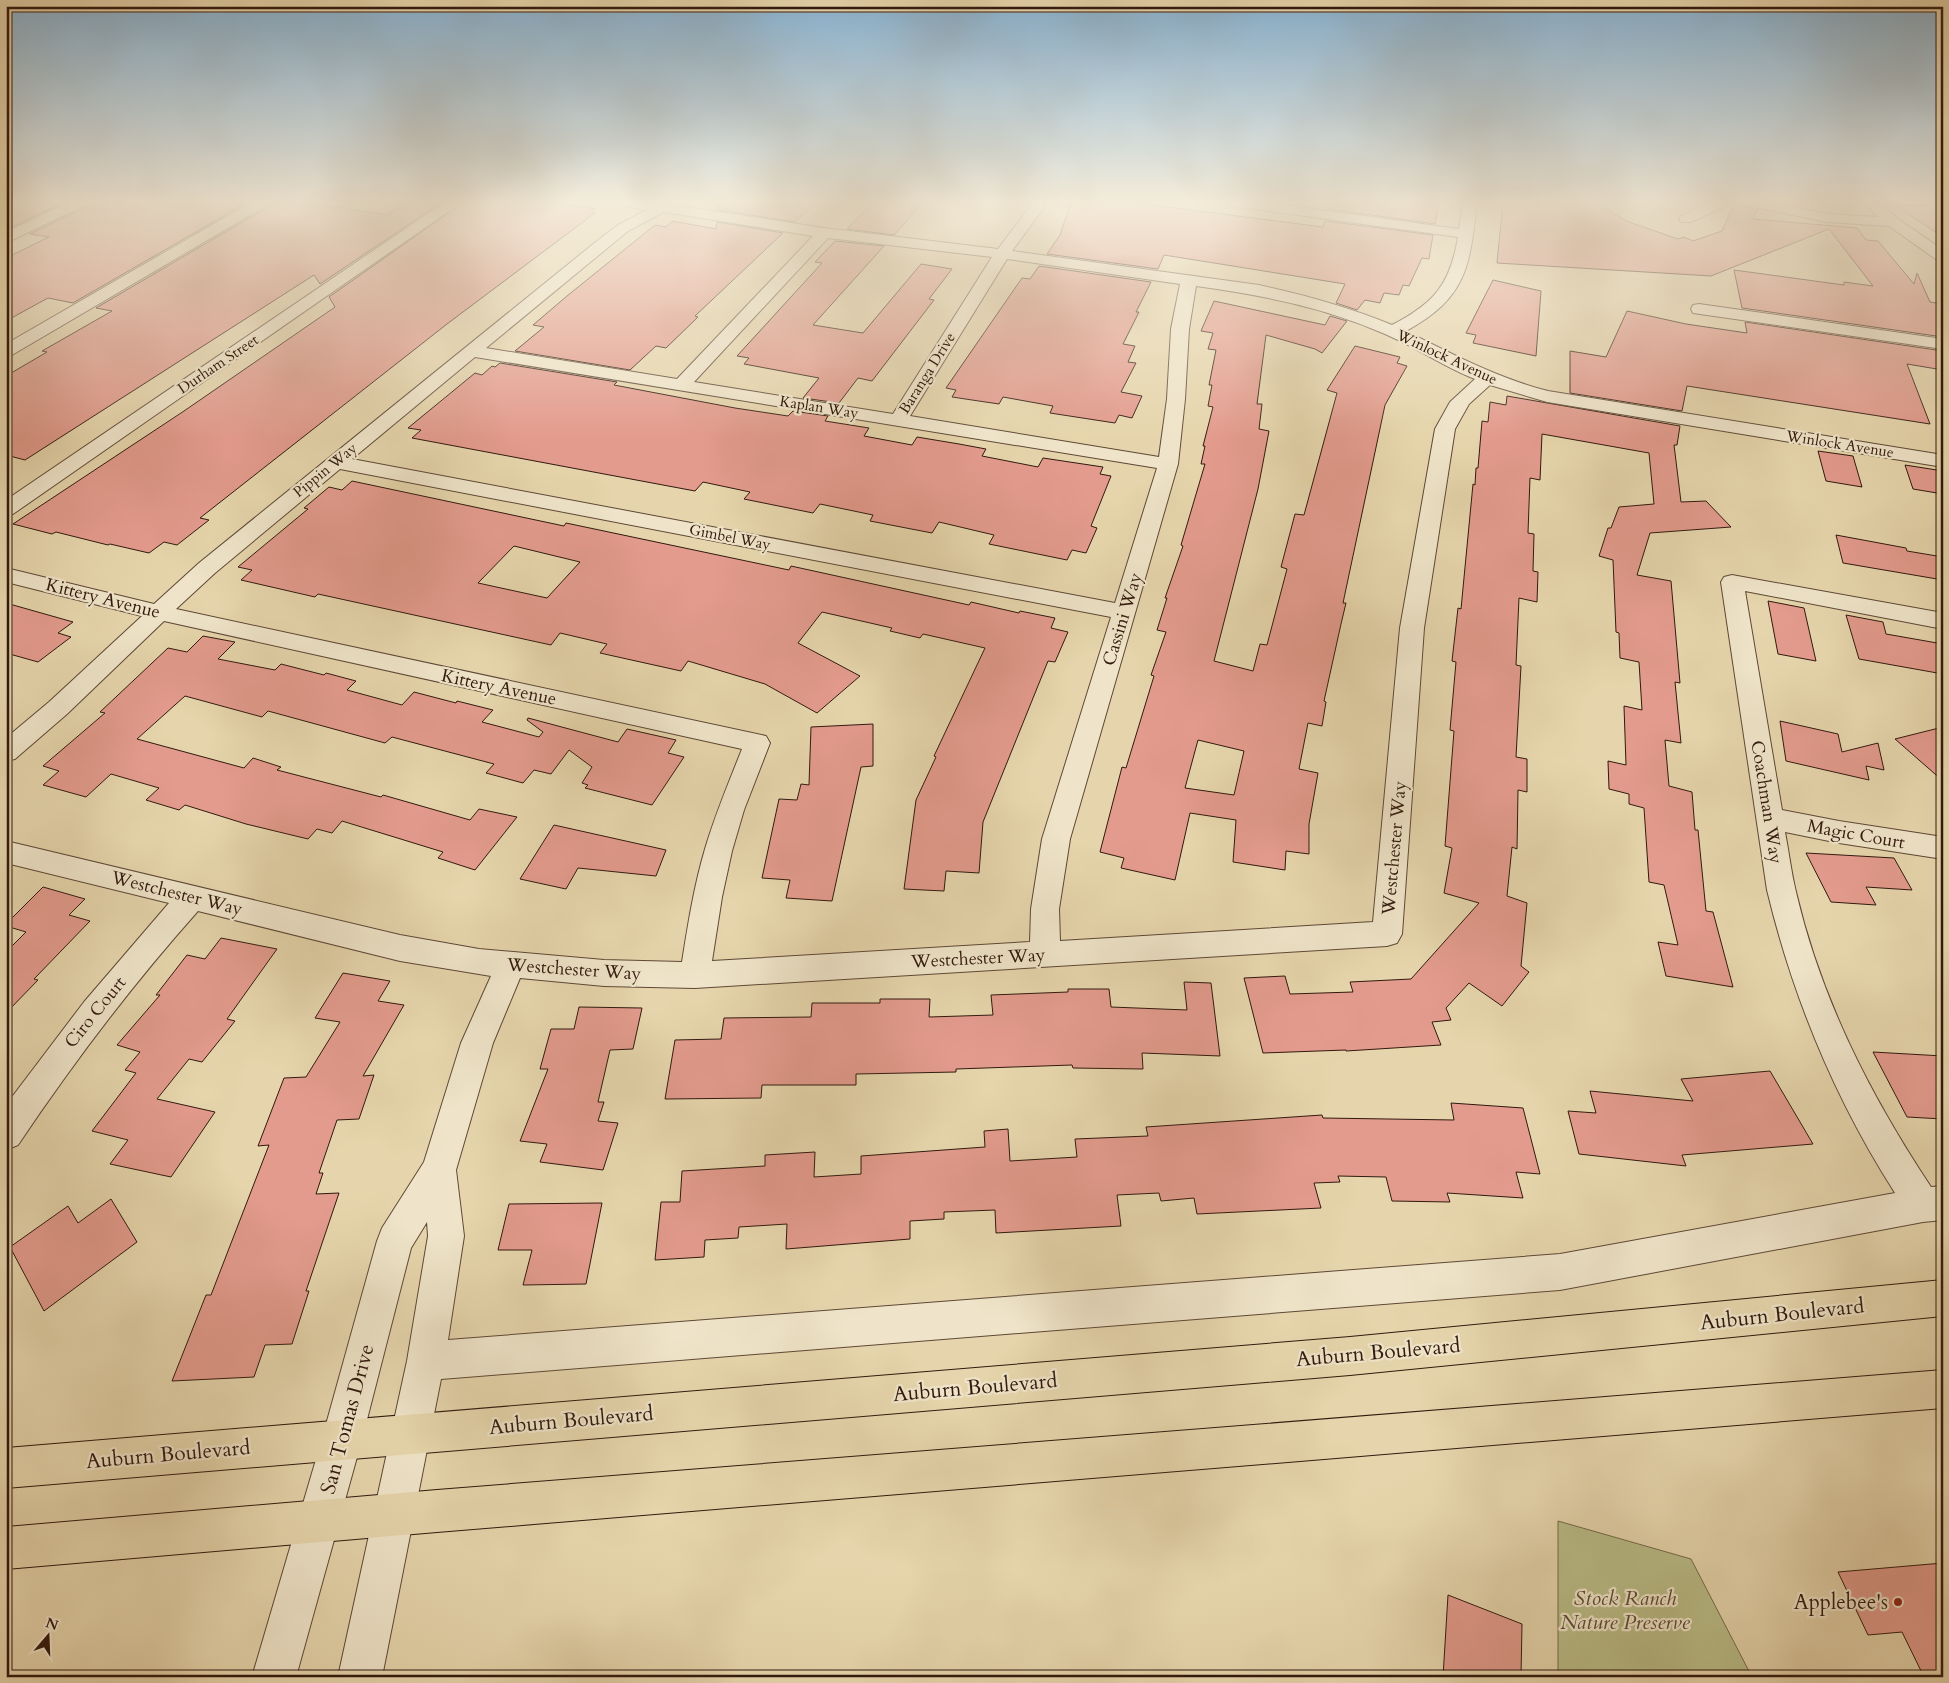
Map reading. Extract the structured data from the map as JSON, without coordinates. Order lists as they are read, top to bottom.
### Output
{
  "streets": {
    "main road": ["Auburn Boulevard"],
    "street": [
      "Winlock Avenue",
      "Durham Street",
      "Baranga Drive",
      "Kaplan Way",
      "Pippin Way",
      "Gimbel Way",
      "Kittery Avenue",
      "Cassini Way",
      "Coachman Way",
      "Magic Court",
      "Westchester Way",
      "Ciro Court",
      "San Tomas Drive"
    ]
  },
  "crossings": [
    ["Winlock Avenue", "Westchester Way"],
    ["Baranga Drive", "Kaplan Way"],
    ["Kaplan Way", "Pippin Way"],
    ["Kaplan Way", "Cassini Way"],
    ["Pippin Way", "Gimbel Way"],
    ["Pippin Way", "Kittery Avenue"],
    ["Gimbel Way", "Cassini Way"],
    ["Kittery Avenue", "Westchester Way"],
    ["Cassini Way", "Westchester Way"],
    ["Coachman Way", "Magic Court"],
    ["Westchester Way", "Ciro Court"],
    ["Westchester Way", "San Tomas Drive"],
    ["Auburn Boulevard", "San Tomas Drive"]
  ],
  "parks": ["Stock Ranch Nature Preserve"],
  "places": ["Applebee's"],
  "north": "top"
}
